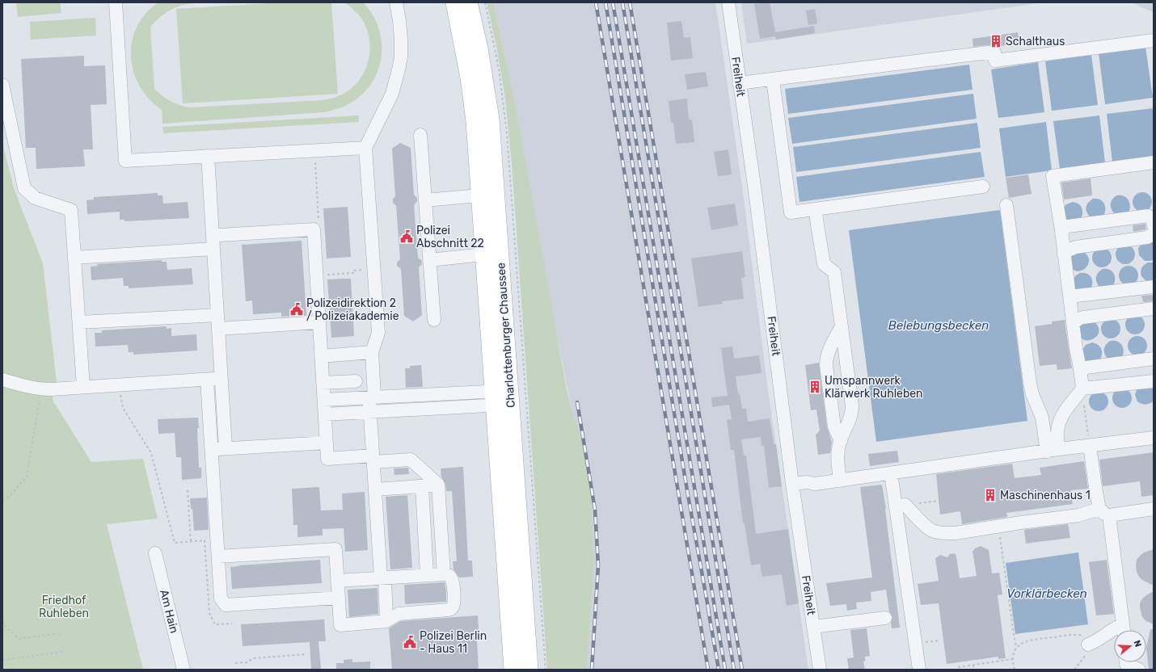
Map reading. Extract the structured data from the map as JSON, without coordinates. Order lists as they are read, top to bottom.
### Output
{
  "streets": {
    "main road": ["Charlottenburger Chaussee"],
    "street": ["Freiheit", "Am Hain"]
  },
  "water": ["Belebungsbecken", "Vorklärbecken"],
  "parks": ["Friedhof Ruhleben"],
  "places": {
    "building": ["Schalthaus", "Umspannwerk Klärwerk Ruhleben", "Maschinenhaus 1"],
    "public building": ["Polizei Abschnitt 22", "Polizeidirektion 2 / Polizeiakademie", "Polizei Berlin - Haus 11"]
  },
  "north": "right"
}
